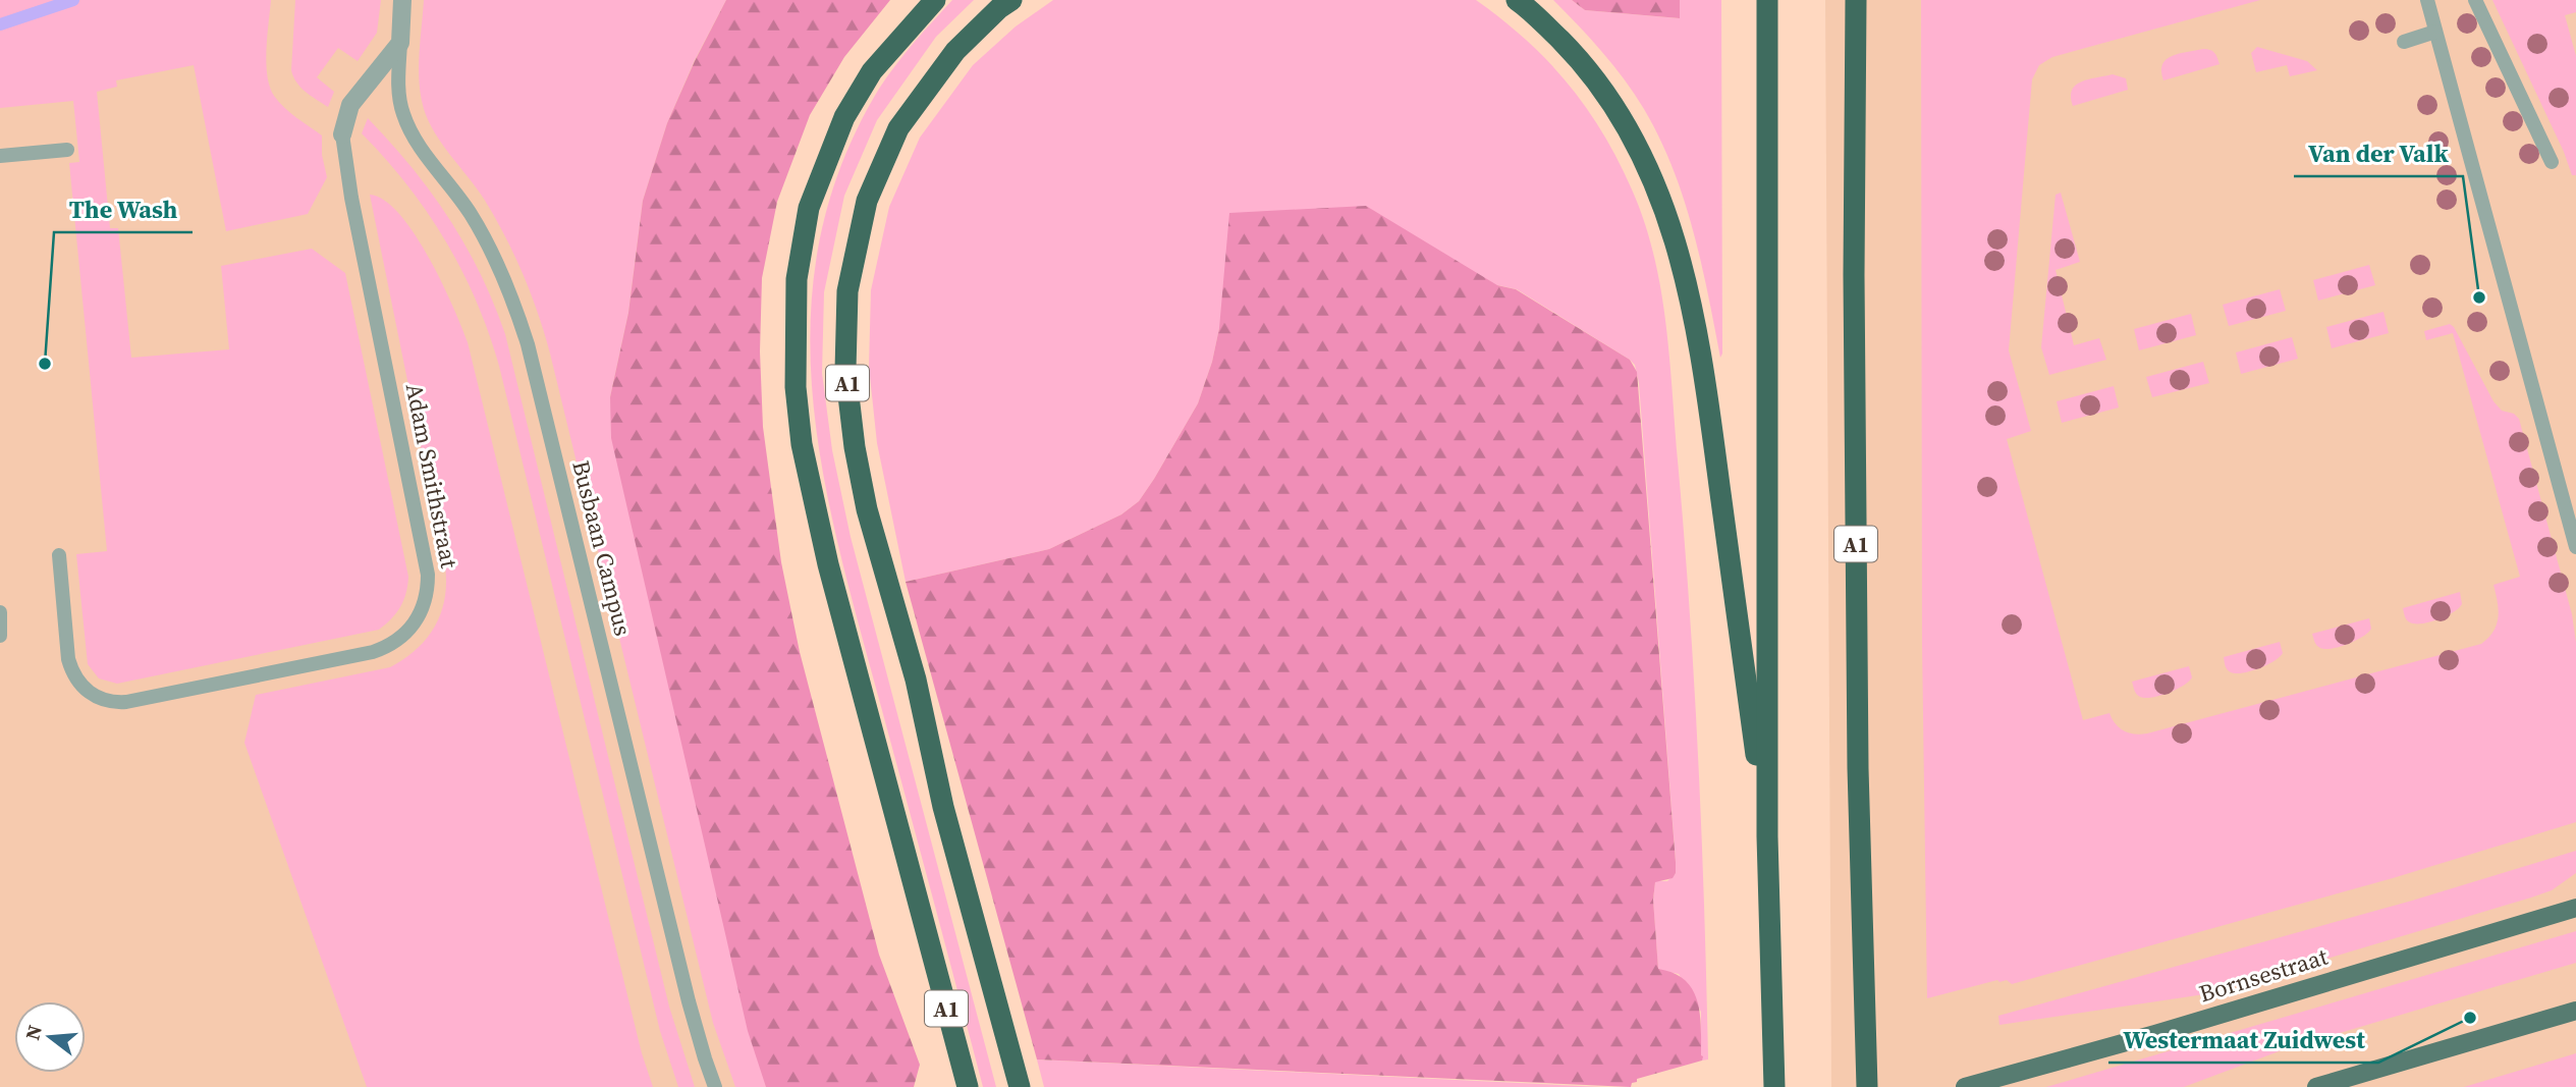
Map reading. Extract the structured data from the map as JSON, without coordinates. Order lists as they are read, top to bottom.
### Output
{
  "streets": {
    "highway": ["A1"],
    "main road": ["Bornsestraat"],
    "street": ["Adam Smithstraat"],
    "lane": ["Busbaan Campus"]
  },
  "crossings": [
    ["Adam Smithstraat", "Busbaan Campus"]
  ],
  "places": ["Van der Valk", "The Wash", "Westermaat Zuidwest"],
  "north": "left"
}
